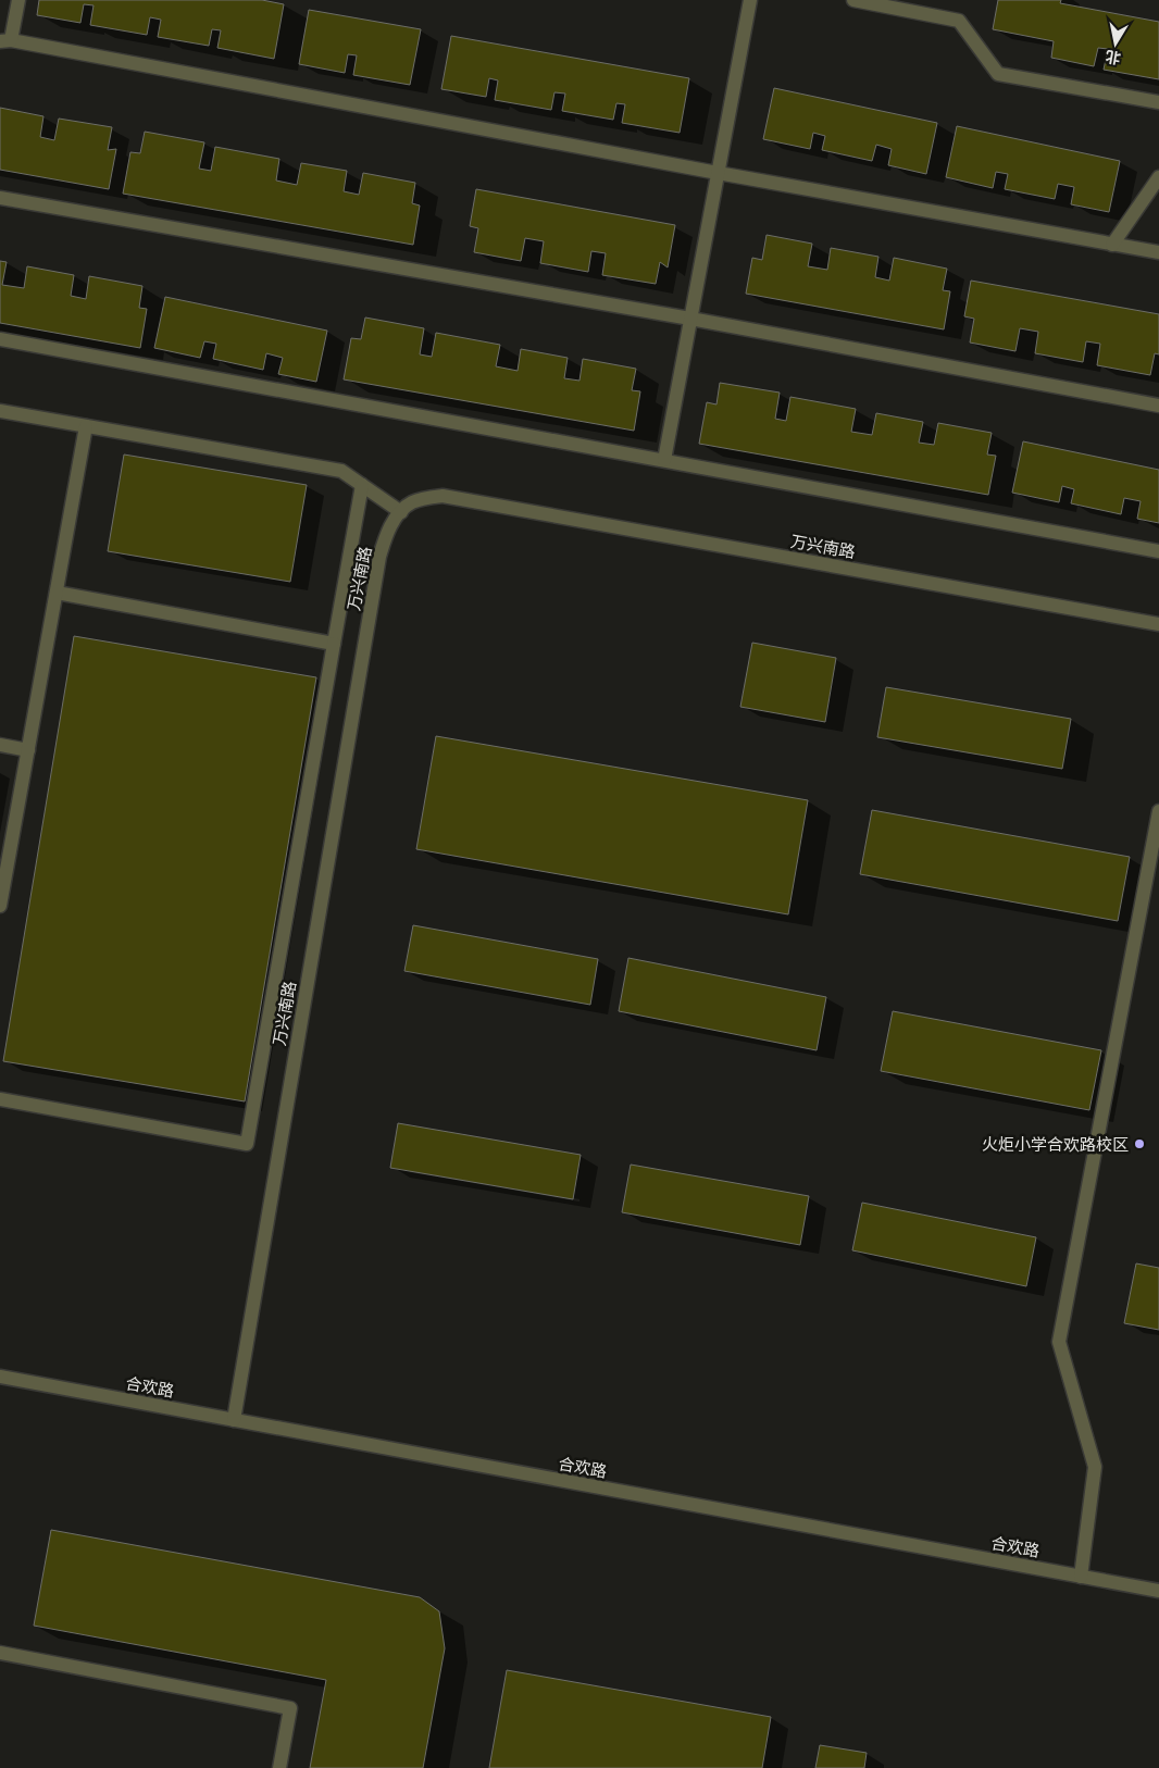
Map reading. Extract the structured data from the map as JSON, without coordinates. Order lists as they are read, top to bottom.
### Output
{
  "streets": {
    "street": ["万兴南路", "合欢路"]
  },
  "crossings": [
    ["万兴南路", "合欢路"]
  ],
  "places": ["火炬小学合欢路校区"],
  "north": "bottom"
}
